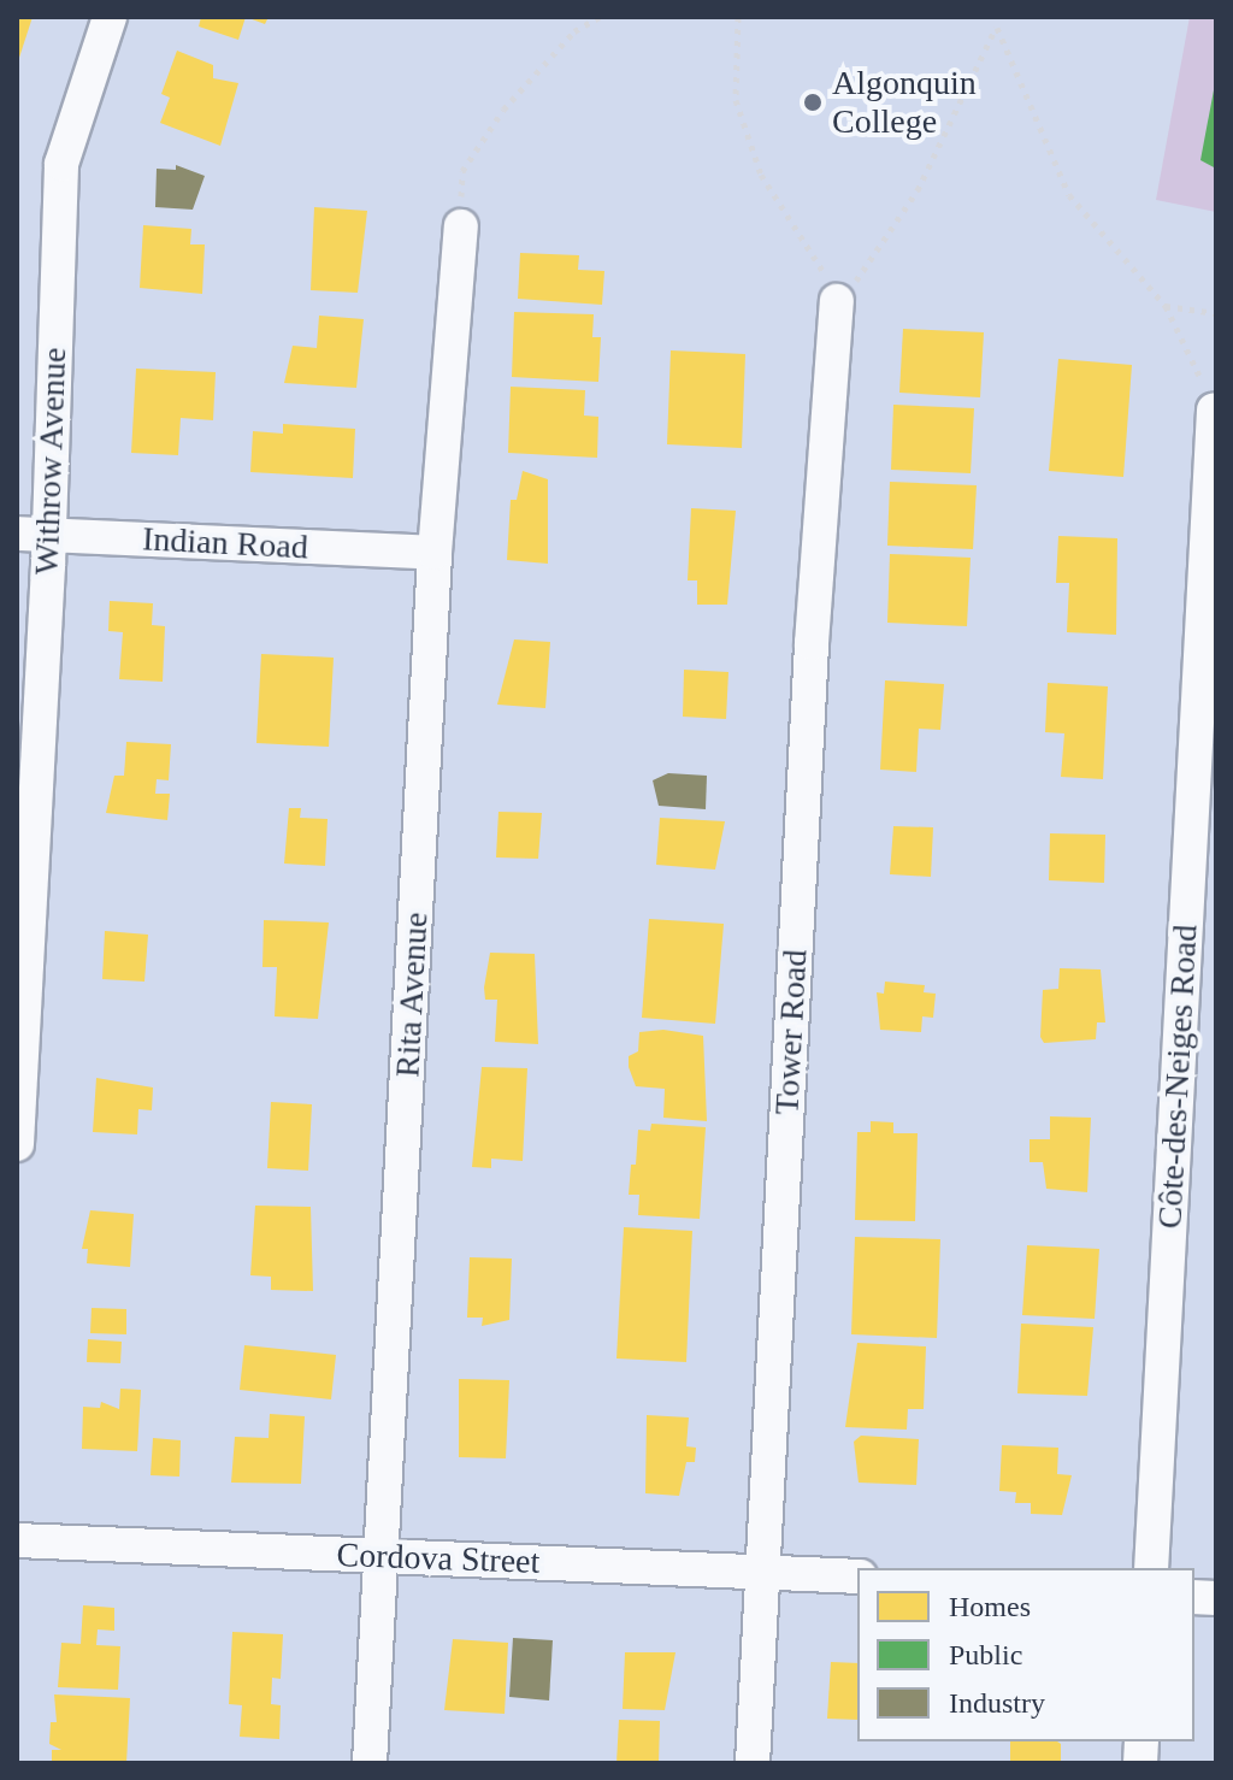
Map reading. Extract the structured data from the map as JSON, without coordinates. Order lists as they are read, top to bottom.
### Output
{
  "streets": {
    "street": [
      "Withrow Avenue",
      "Indian Road",
      "Rita Avenue",
      "Tower Road",
      "Côte-des-Neiges Road",
      "Cordova Street"
    ]
  },
  "crossings": [
    ["Withrow Avenue", "Indian Road"],
    ["Indian Road", "Rita Avenue"],
    ["Rita Avenue", "Cordova Street"],
    ["Tower Road", "Cordova Street"]
  ],
  "places": ["Algonquin College"],
  "legend": ["Homes", "Public", "Industry"]
}
